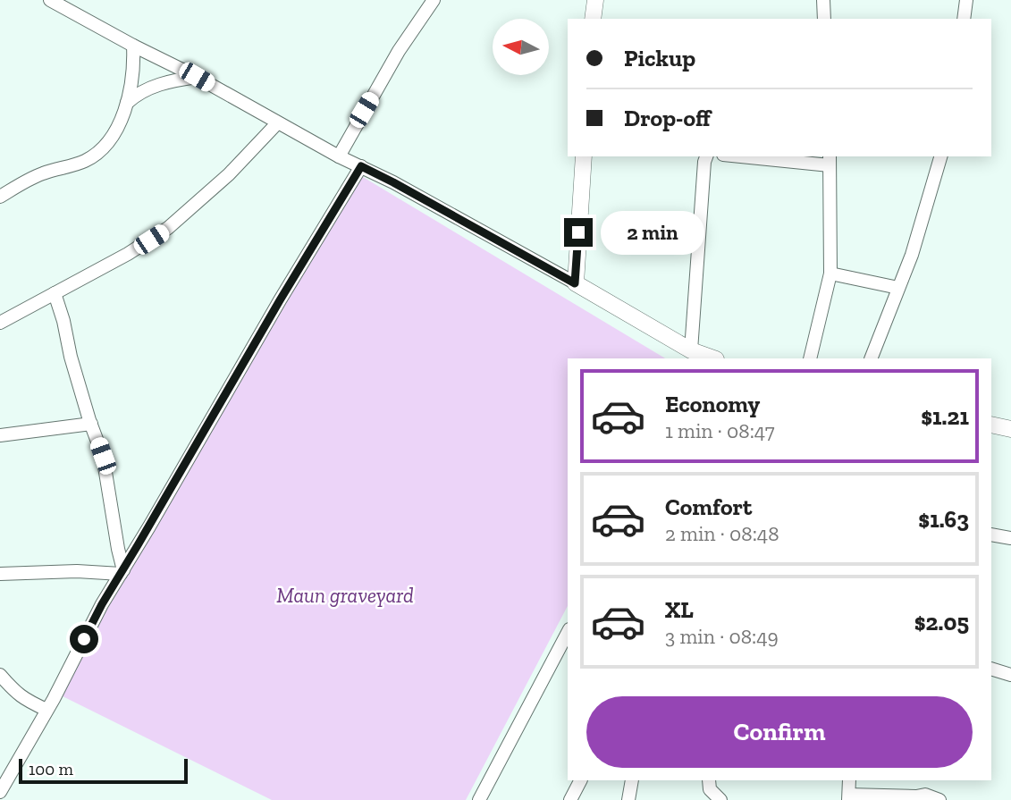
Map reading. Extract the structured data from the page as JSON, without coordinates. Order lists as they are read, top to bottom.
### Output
{
  "parks": ["Maun graveyard"],
  "scale_bar": "100 m",
  "north": "left",
  "page": {
    "banner": ["Pickup", "Drop-off"],
    "bubble": "2 min",
    "list": [
      {
        "name": "Economy",
        "note": "1 min · 08:47",
        "value": "$1.21"
      },
      {
        "name": "Comfort",
        "note": "2 min · 08:48",
        "value": "$1.63"
      },
      {
        "name": "XL",
        "note": "3 min · 08:49",
        "value": "$2.05"
      }
    ],
    "buttons": "Confirm",
    "scale": "100 m"
  }
}
